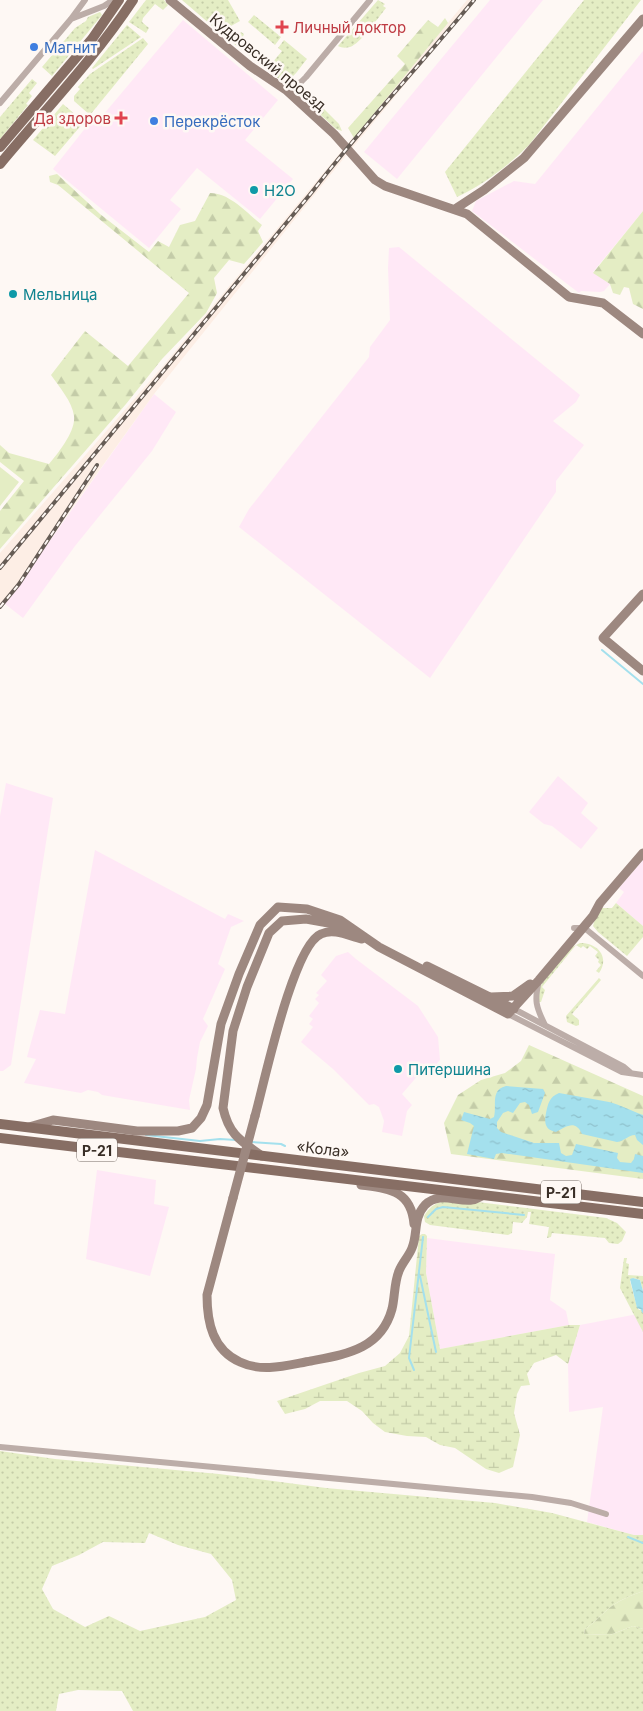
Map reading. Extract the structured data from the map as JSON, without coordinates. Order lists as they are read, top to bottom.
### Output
{
  "streets": {
    "main road": ["«Кола»", "Р-21"],
    "street": ["Кудровский проезд"]
  },
  "places": {
    "health": ["Личный доктор", "Да здоров"],
    "other": [
      "Магнит",
      "Перекрёсток",
      "H2O",
      "Мельница",
      "Питершина"
    ]
  }
}
